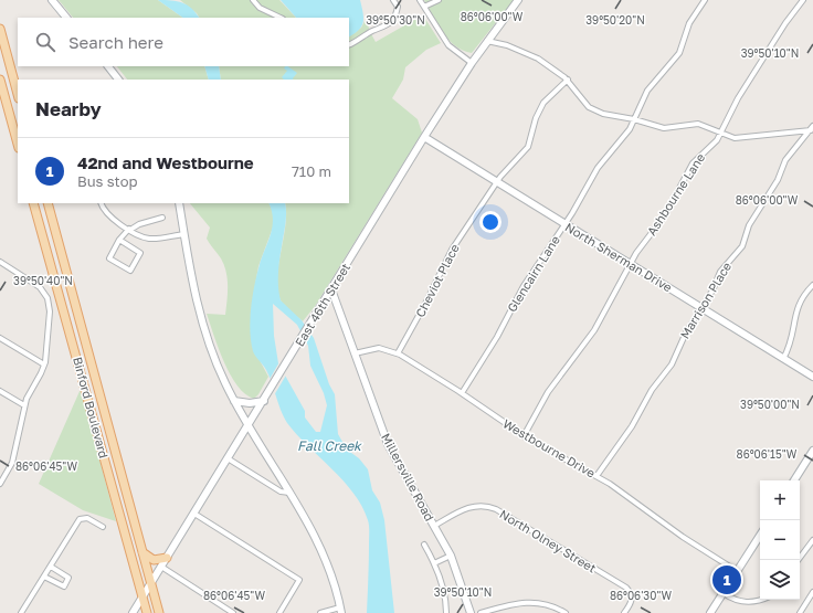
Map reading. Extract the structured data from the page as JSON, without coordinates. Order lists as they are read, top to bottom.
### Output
{
  "streets": {
    "main road": [
      "North Sherman Drive",
      "East 46th Street",
      "Binford Boulevard",
      "Millersville Road"
    ],
    "street": [
      "Ashbourne Lane",
      "Glencairn Lane",
      "Cheviot Place",
      "Marrison Place",
      "Westbourne Drive",
      "North Olney Street"
    ]
  },
  "crossings": [
    ["Ashbourne Lane", "North Sherman Drive"],
    ["Ashbourne Lane", "Westbourne Drive"],
    ["North Sherman Drive", "Glencairn Lane"],
    ["North Sherman Drive", "Cheviot Place"],
    ["North Sherman Drive", "Marrison Place"],
    ["North Sherman Drive", "East 46th Street"],
    ["Glencairn Lane", "Westbourne Drive"],
    ["Cheviot Place", "Westbourne Drive"],
    ["Marrison Place", "Westbourne Drive"],
    ["East 46th Street", "Binford Boulevard"],
    ["East 46th Street", "Millersville Road"],
    ["Westbourne Drive", "Millersville Road"],
    ["Millersville Road", "North Olney Street"]
  ],
  "water": ["Fall Creek"],
  "page": {
    "search": "Search here",
    "heading": "Nearby",
    "list": [
      {
        "mark": "1",
        "name": "42nd and Westbourne",
        "note": "Bus stop",
        "value": "710 m"
      }
    ],
    "map_buttons": ["+", "−"],
    "pins": "1"
  },
  "coordinates": [
    "86°06'00\"W",
    "39°50'30\"N",
    "39°50'20\"N",
    "39°50'10\"N",
    "39°50'40\"N",
    "39°50'00\"N",
    "86°06'15\"W",
    "86°06'45\"W",
    "86°06'30\"W"
  ]
}
